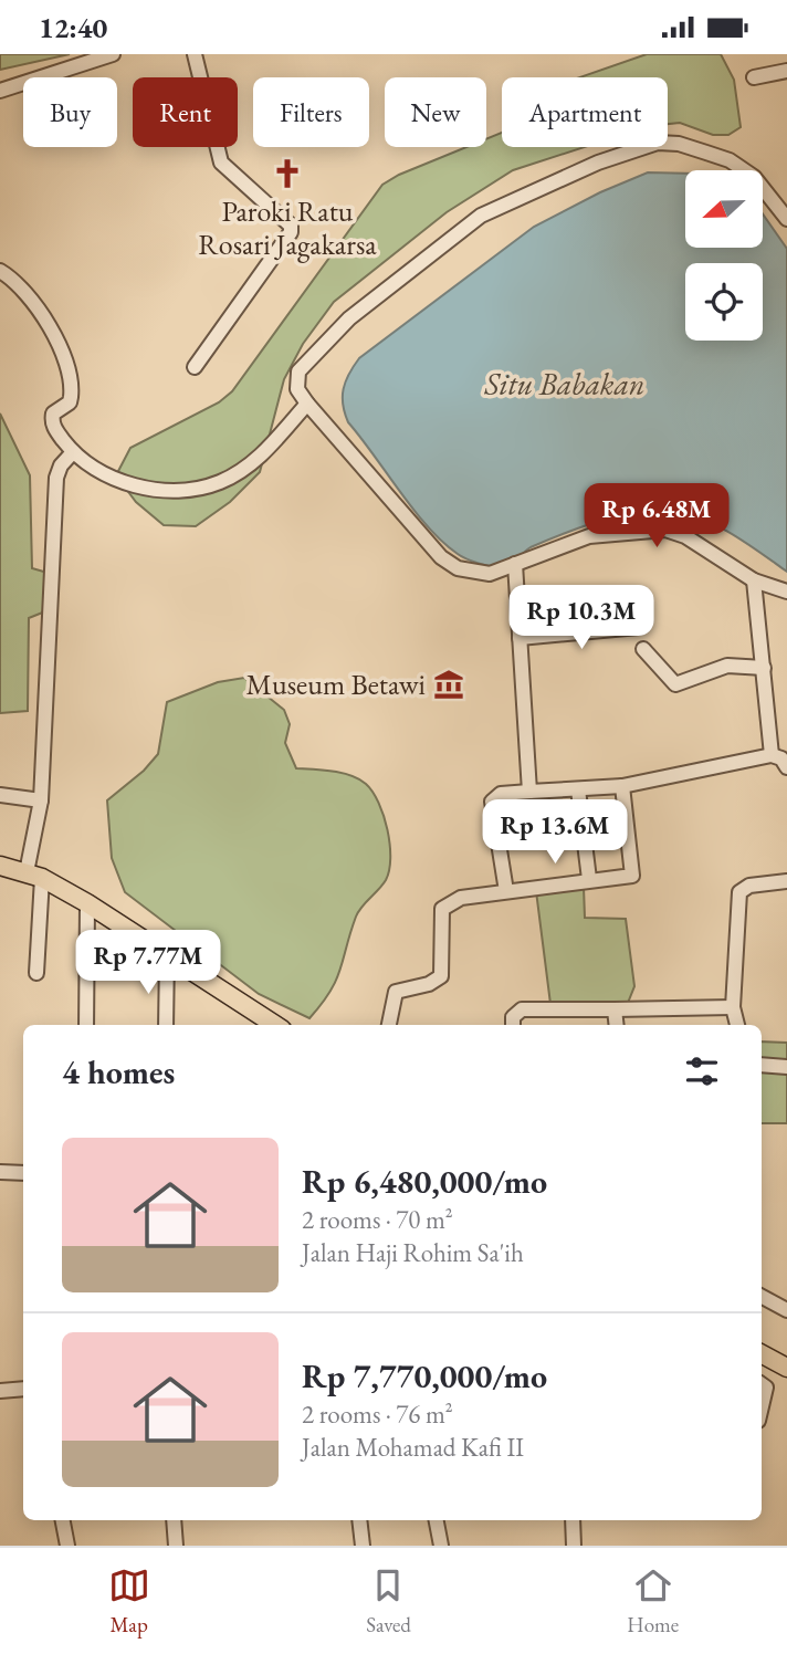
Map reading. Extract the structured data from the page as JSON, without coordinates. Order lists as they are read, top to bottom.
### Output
{
  "water": ["Situ Babakan"],
  "places": {
    "church": ["Paroki Ratu Rosari Jagakarsa"],
    "museum": ["Museum Betawi"]
  },
  "north": "left",
  "page": {
    "status": "12:40",
    "chip": [
      "Buy",
      "Rent",
      "Filters",
      "New",
      "Apartment"
    ],
    "price": [
      "Rp 6.48M",
      "Rp 10.3M",
      "Rp 13.6M",
      "Rp 7.77M"
    ],
    "heading": "4 homes",
    "list": [
      {
        "name": "Rp 6,480,000/mo",
        "note": "2 rooms · 70 m² · Jalan Haji Rohim Sa'ih"
      },
      {
        "name": "Rp 7,770,000/mo",
        "note": "2 rooms · 76 m² · Jalan Mohamad Kafi II"
      }
    ],
    "tabs": ["Map", "Saved", "Home"]
  }
}
